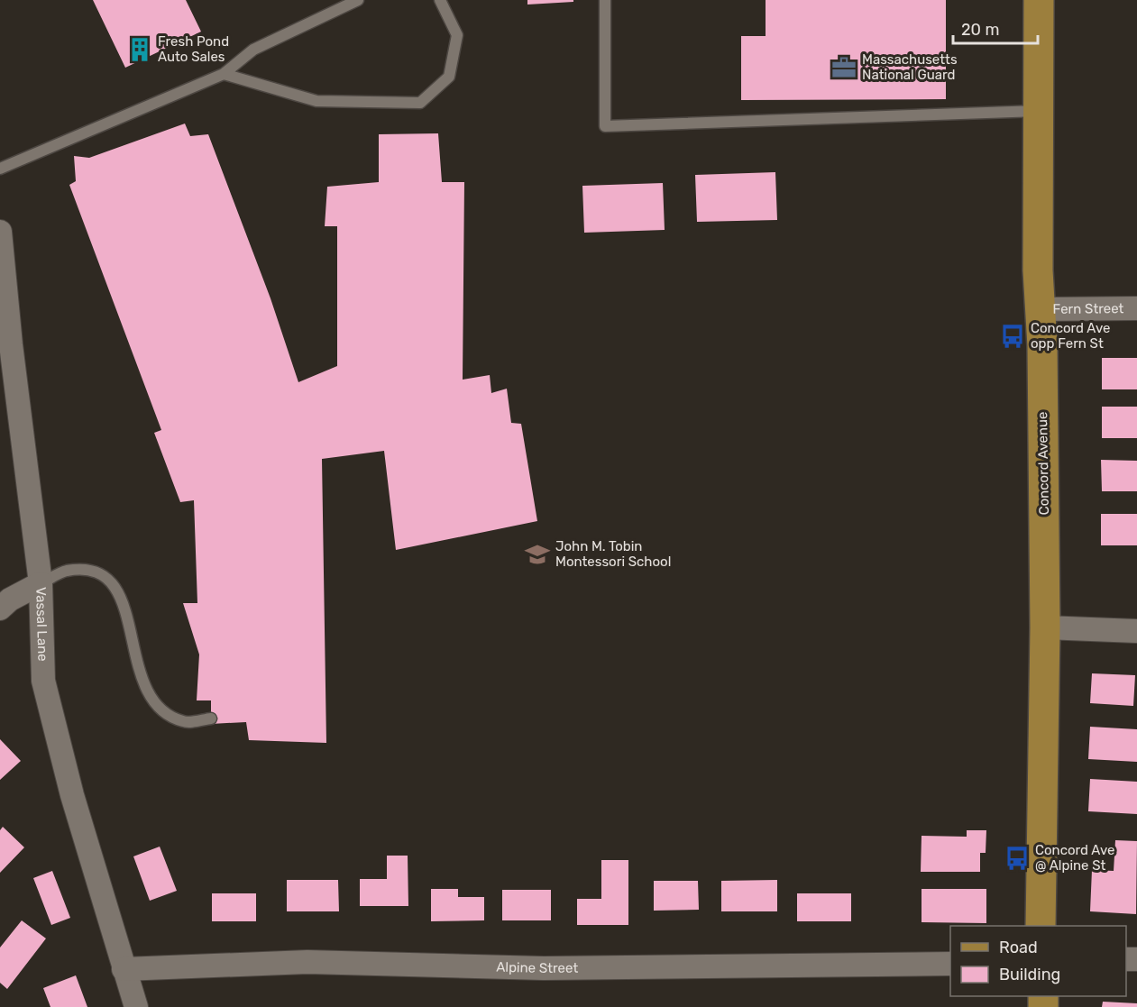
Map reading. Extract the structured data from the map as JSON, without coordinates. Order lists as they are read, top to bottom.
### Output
{
  "streets": {
    "main road": ["Concord Avenue"],
    "street": ["Fern Street", "Vassal Lane", "Alpine Street"]
  },
  "crossings": [
    ["Fern Street", "Concord Avenue"],
    ["Vassal Lane", "Alpine Street"]
  ],
  "places": {
    "building": ["Fresh Pond Auto Sales"],
    "office": ["Massachusetts National Guard"],
    "bus stop": ["Concord Ave opp Fern St", "Concord Ave @ Alpine St"],
    "school or university": ["John M. Tobin Montessori School"]
  },
  "legend": ["Road", "Building"],
  "scale_bar": "20 m"
}
